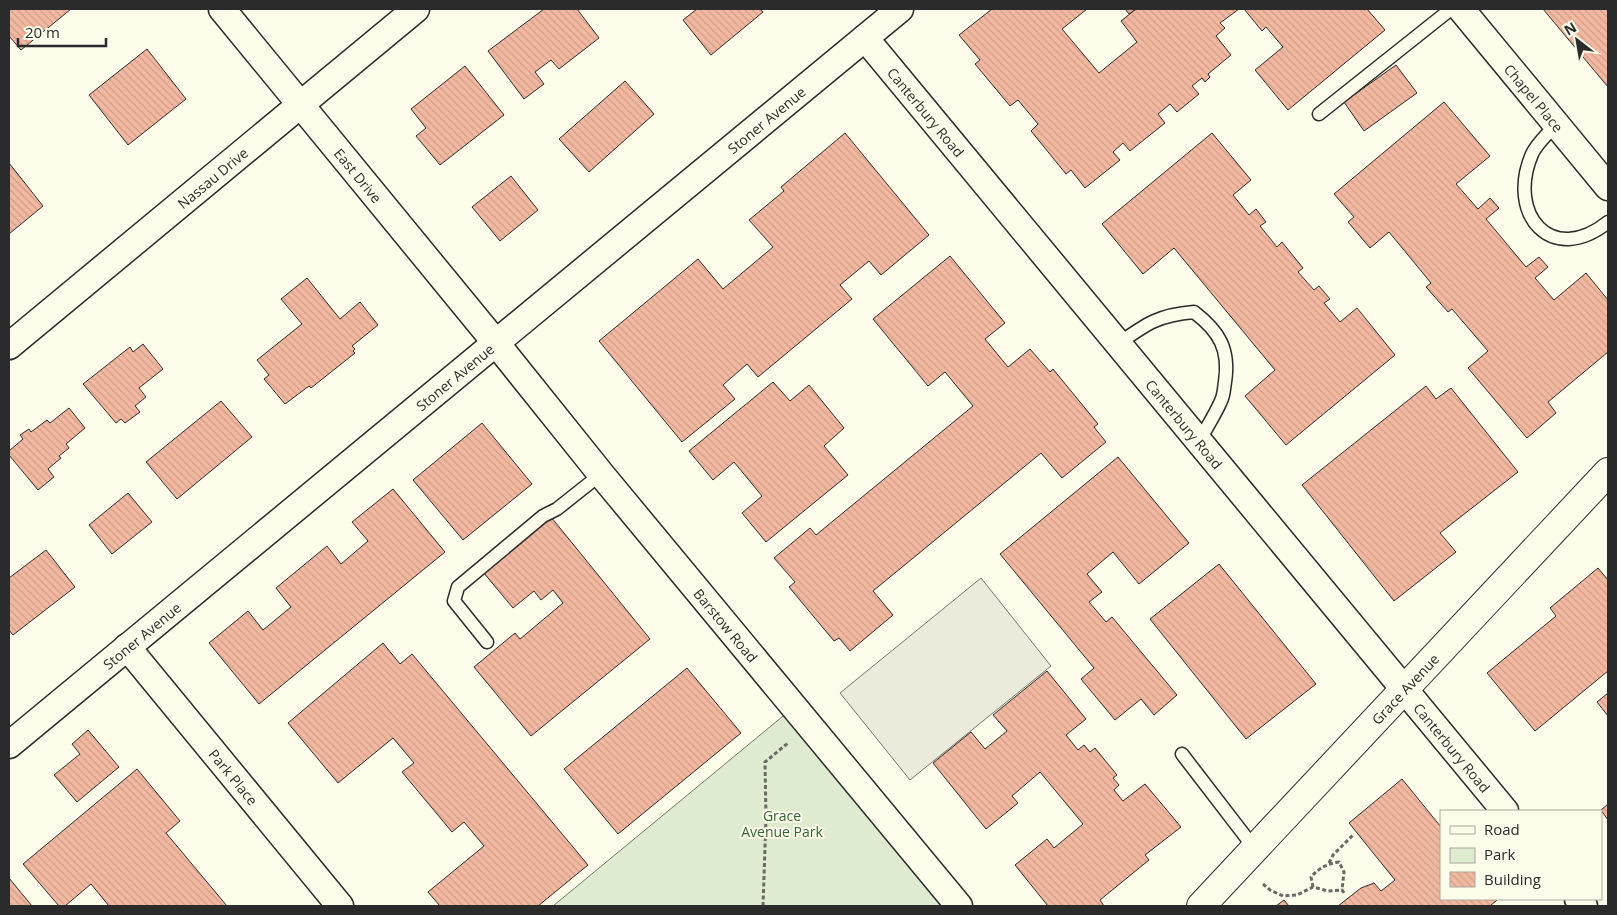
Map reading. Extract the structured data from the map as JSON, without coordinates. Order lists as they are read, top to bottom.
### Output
{
  "streets": {
    "street": [
      "Chapel Place",
      "Canterbury Road",
      "Stoner Avenue",
      "East Drive",
      "Nassau Drive",
      "Barstow Road",
      "Grace Avenue",
      "Park Place"
    ]
  },
  "crossings": [
    ["Canterbury Road", "Stoner Avenue"],
    ["Canterbury Road", "Grace Avenue"],
    ["Stoner Avenue", "East Drive"],
    ["Stoner Avenue", "Barstow Road"],
    ["Stoner Avenue", "Park Place"],
    ["East Drive", "Nassau Drive"],
    ["East Drive", "Barstow Road"]
  ],
  "parks": ["Grace Avenue Park"],
  "legend": ["Road", "Park", "Building"],
  "scale_bar": "20 m",
  "north": "top left"
}
